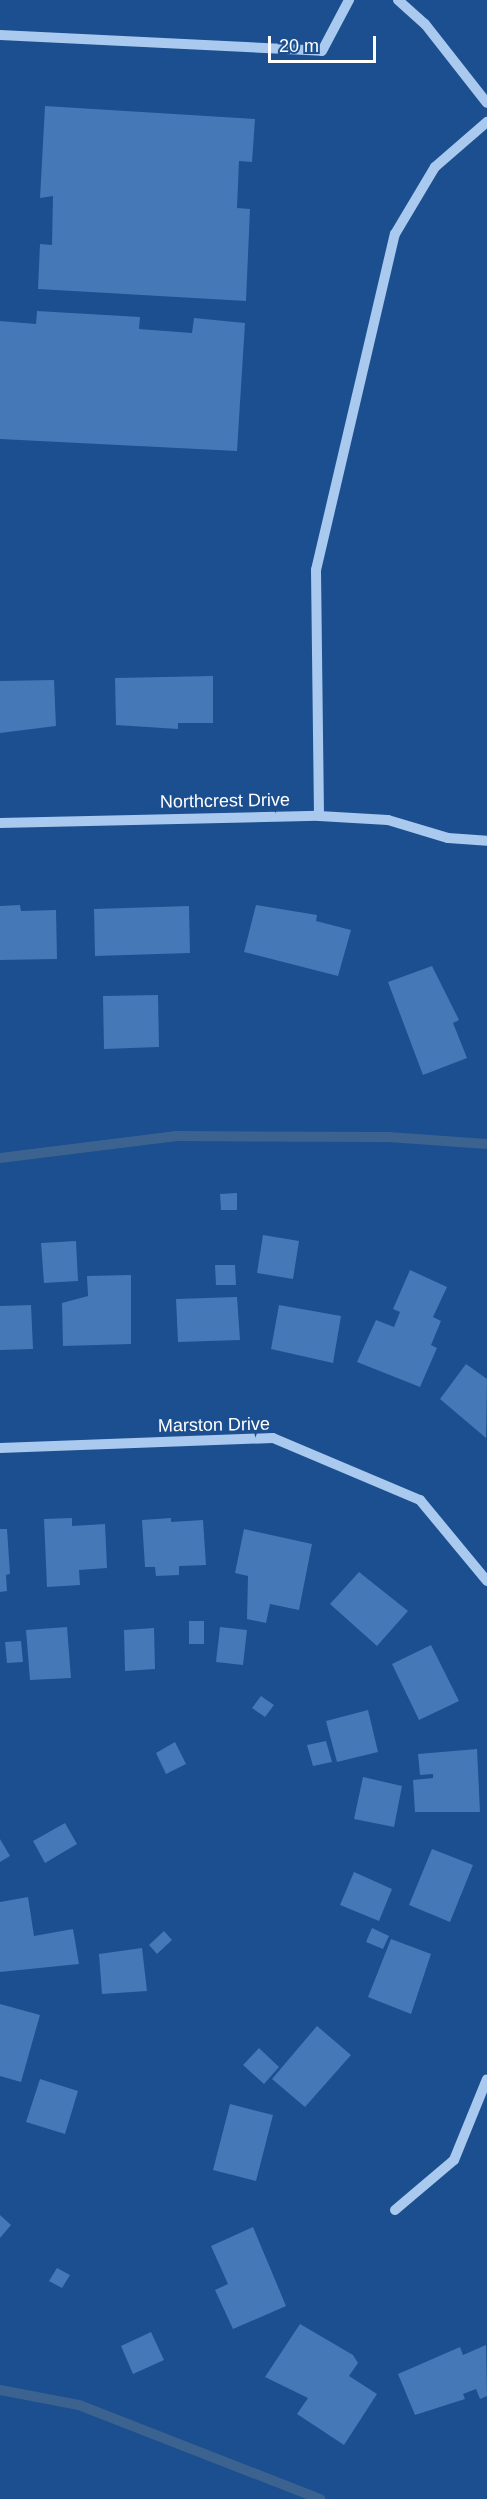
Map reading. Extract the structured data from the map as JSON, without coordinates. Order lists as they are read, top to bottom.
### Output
{
  "streets": {
    "street": ["Northcrest Drive", "Marston Drive"]
  },
  "scale_bar": "20 m"
}
